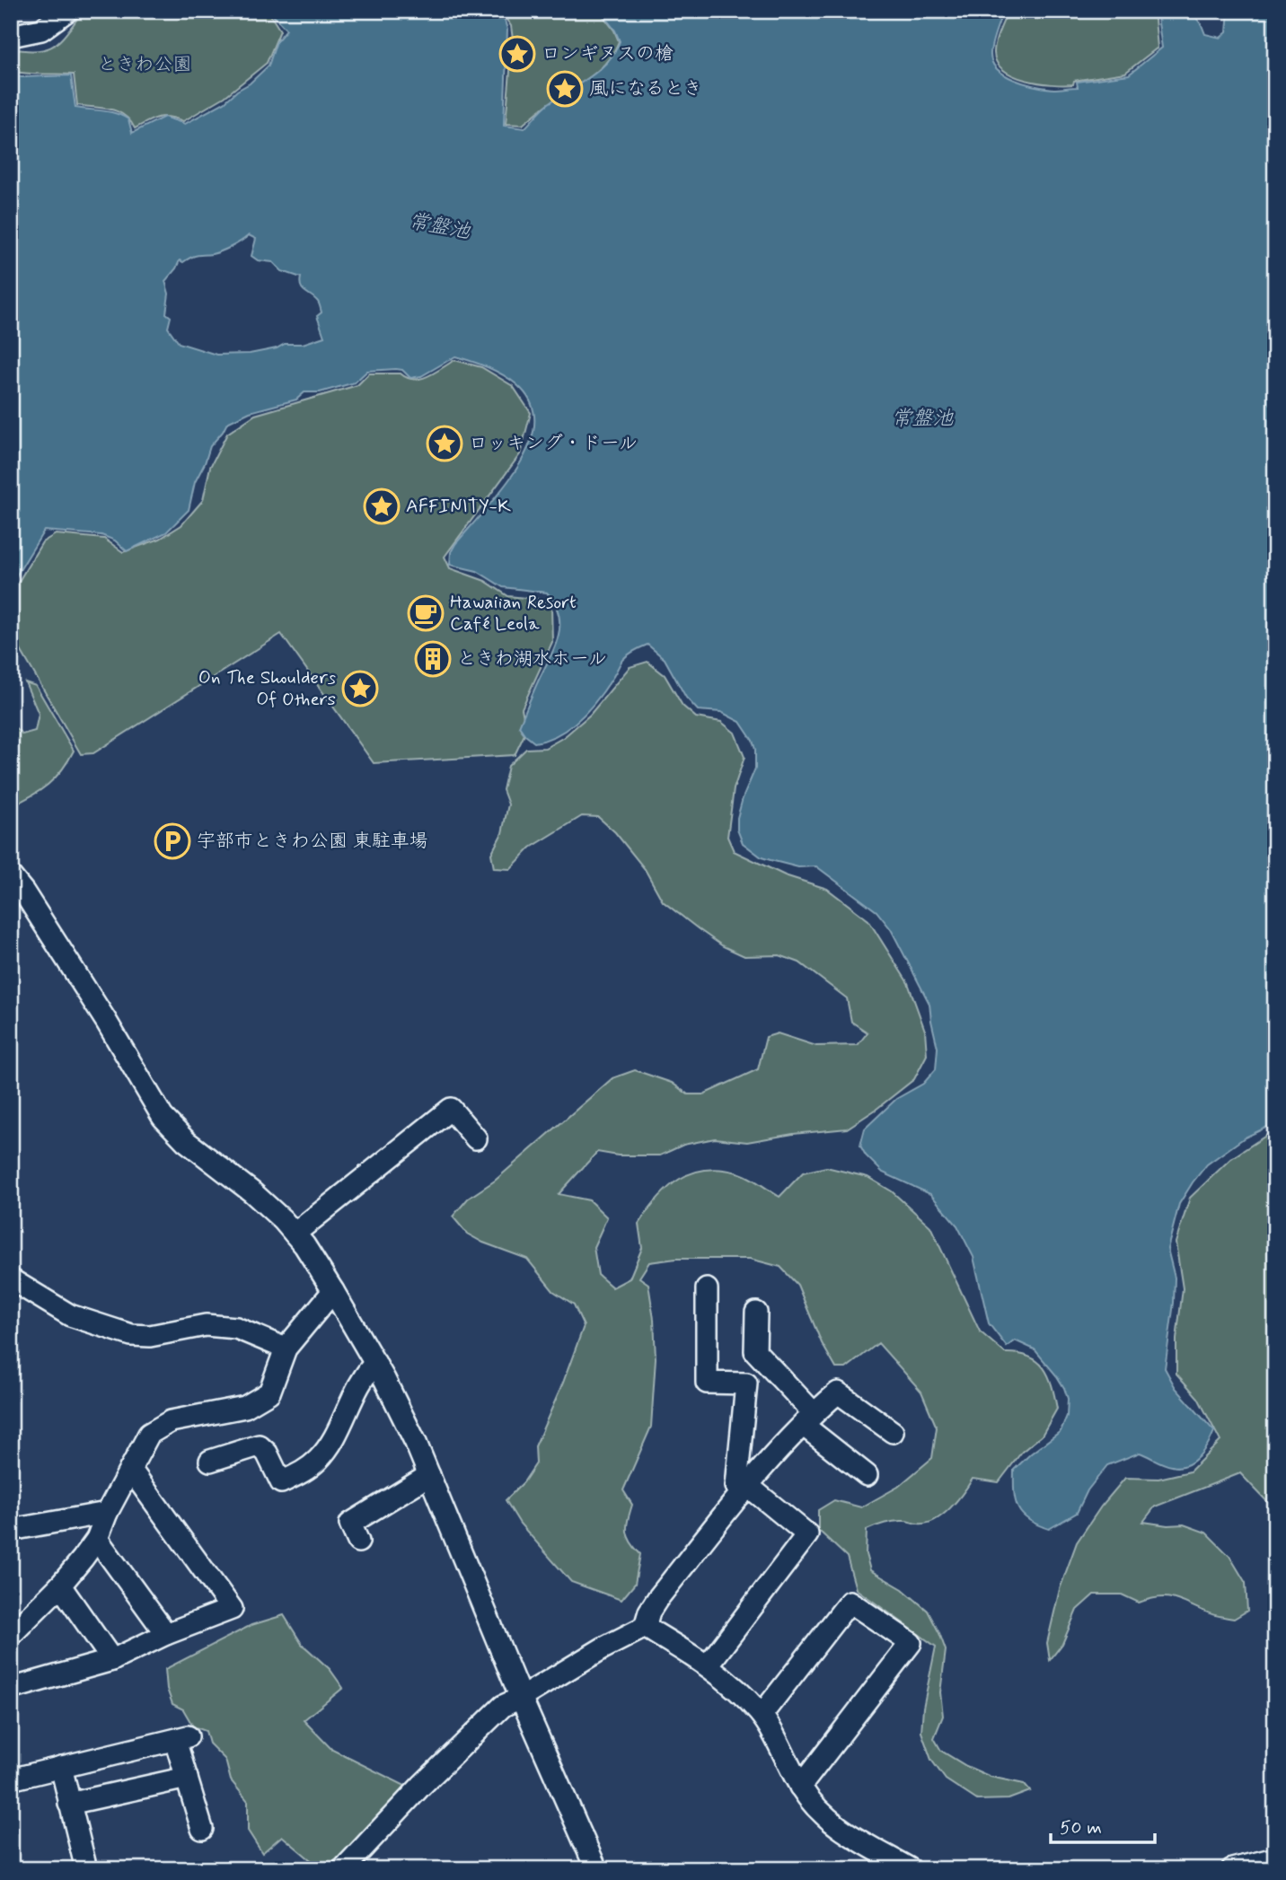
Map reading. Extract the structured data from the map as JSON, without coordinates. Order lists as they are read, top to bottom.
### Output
{
  "water": ["常盤池"],
  "parks": ["ときわ公園"],
  "places": {
    "place": [
      "ロンギヌスの槍",
      "風になるとき",
      "ロッキング・ドール",
      "AFFINITY-K",
      "On The Shoulders Of Others"
    ],
    "cafe": ["Hawaiian Resort Café Leola"],
    "building": ["ときわ湖水ホール"],
    "parking": ["宇部市ときわ公園 東駐車場"]
  },
  "scale_bar": "50 m"
}
